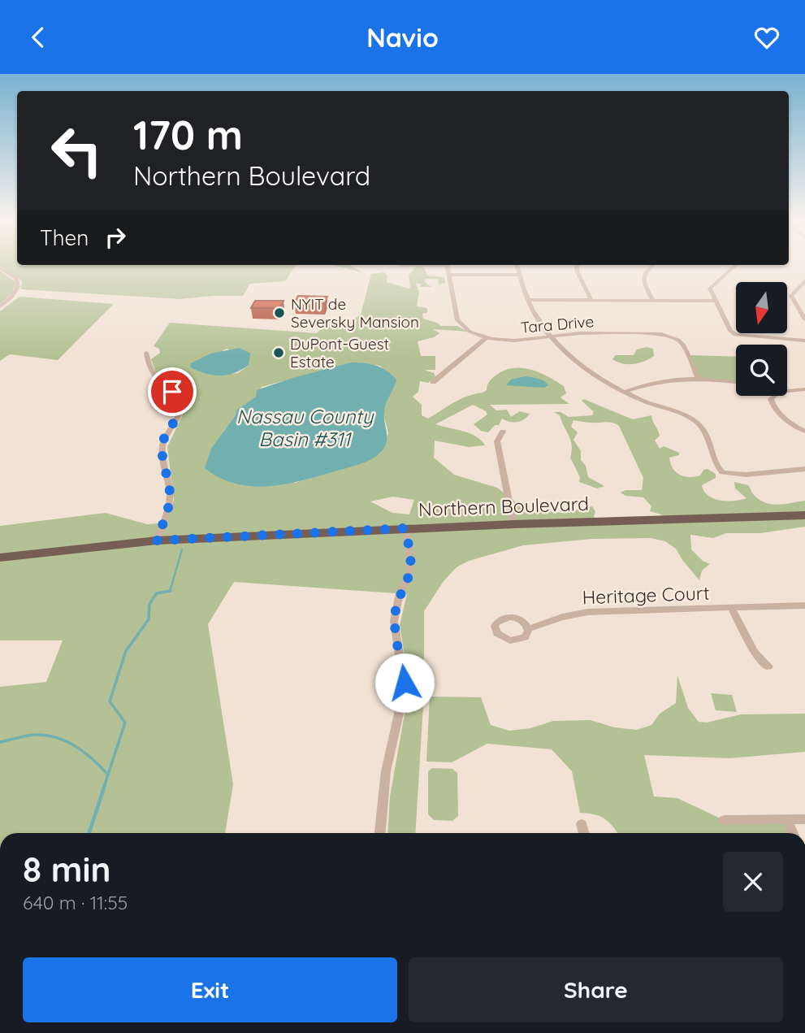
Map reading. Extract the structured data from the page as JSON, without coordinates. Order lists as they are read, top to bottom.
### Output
{
  "streets": {
    "main road": ["Northern Boulevard"],
    "street": ["Tara Drive", "Heritage Court"]
  },
  "water": ["Nassau County Basin #311"],
  "places": ["NYIT de Seversky Mansion", "DuPont-Guest Estate"],
  "north": "bottom",
  "page": {
    "header": "Navio",
    "turn": ["170 m", "Northern Boulevard"],
    "then": "Then",
    "heading": ["8 min", "640 m · 11:55"],
    "buttons": ["Exit", "Share"]
  }
}
